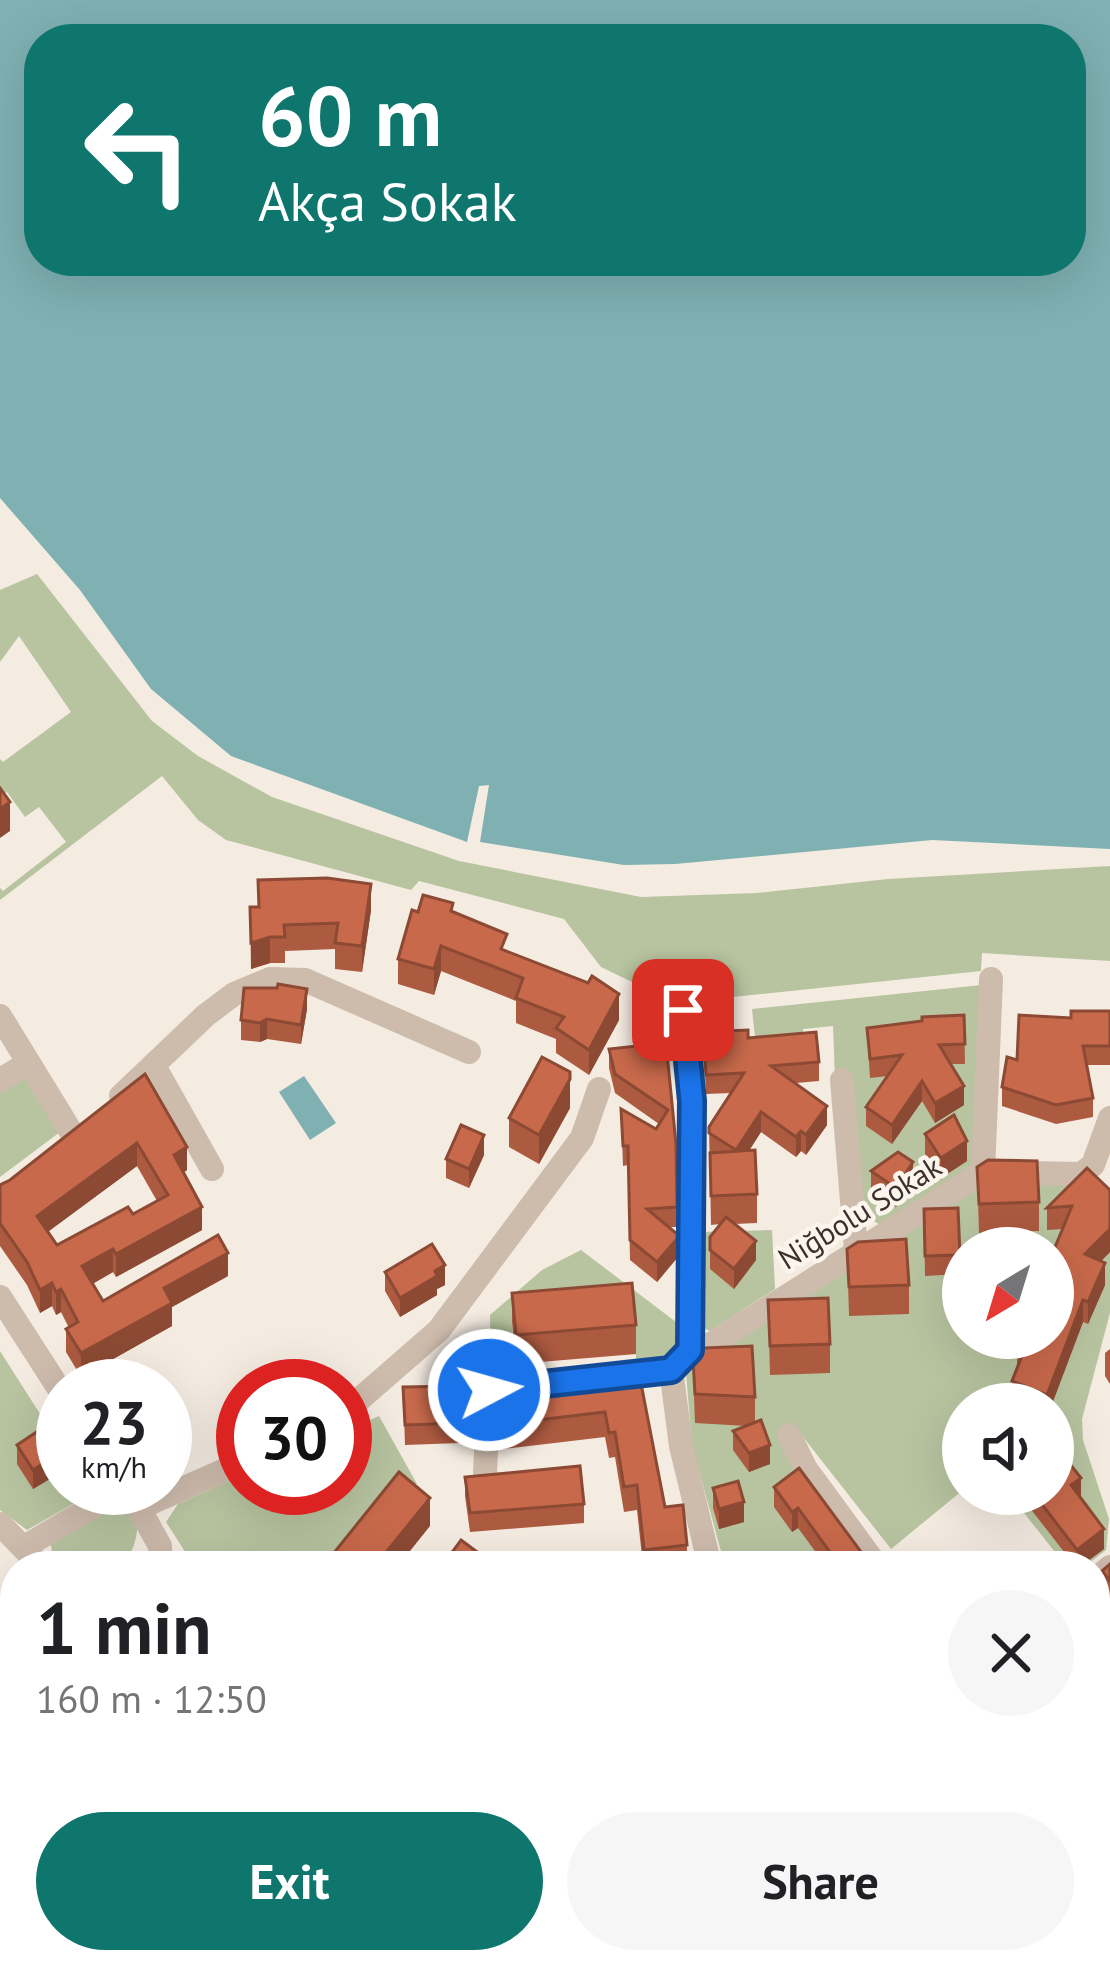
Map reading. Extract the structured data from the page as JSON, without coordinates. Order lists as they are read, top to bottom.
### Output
{
  "streets": {
    "street": ["Niğbolu Sokak"]
  },
  "north": "bottom left",
  "page": {
    "turn": ["60 m", "Akça Sokak"],
    "speed": "23 km/h",
    "limit": "30",
    "heading": ["1 min", "160 m · 12:50"],
    "buttons": ["Exit", "Share"]
  }
}
